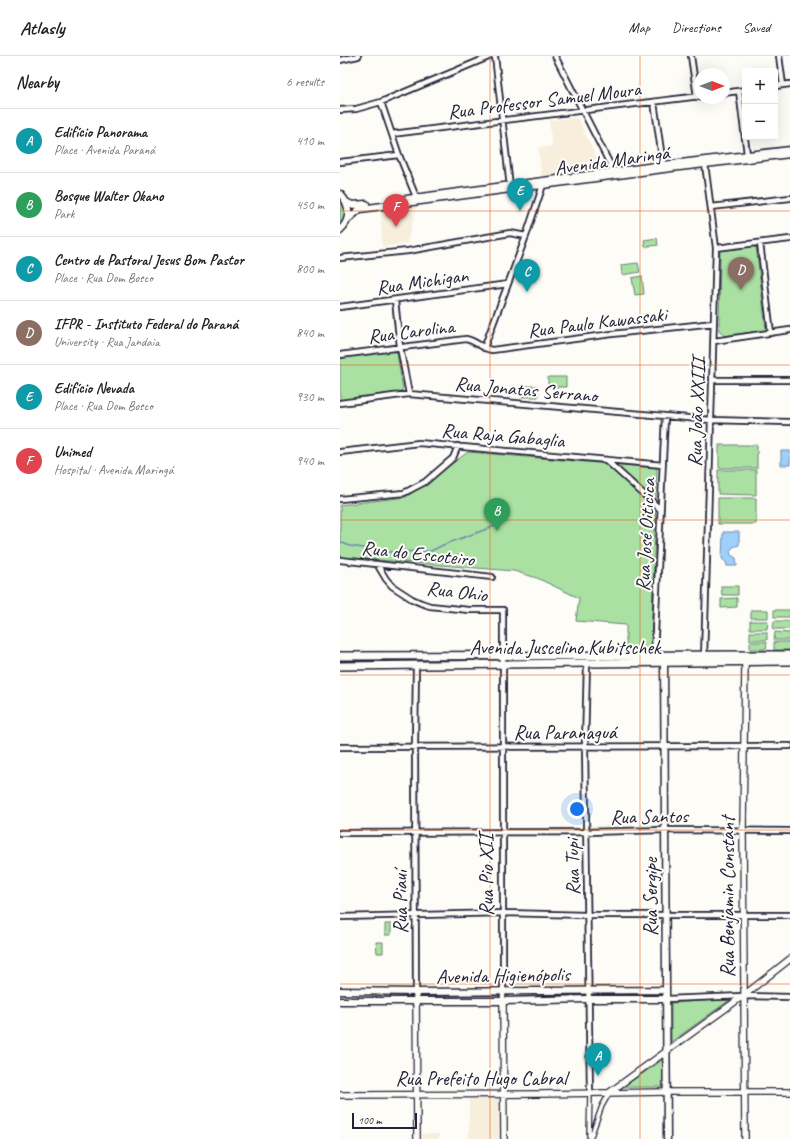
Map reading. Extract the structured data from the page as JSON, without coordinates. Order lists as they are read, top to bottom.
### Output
{
  "streets": {
    "main road": [
      "Avenida Maringá",
      "Avenida Juscelino Kubitschek",
      "Rua Sergipe",
      "Avenida Higienópolis"
    ],
    "street": [
      "Rua Professor Samuel Moura",
      "Rua Michigan",
      "Rua Paulo Kawassaki",
      "Rua Carolina",
      "Rua Jonatas Serrano",
      "Rua João XXIII",
      "Rua Raja Gabaglia",
      "Rua José Oiticica",
      "Rua do Escoteiro",
      "Rua Ohio",
      "Rua Paranaguá",
      "Rua Santos",
      "Rua Tupi",
      "Rua Pio XII",
      "Rua Benjamin Constant",
      "Rua Piauí",
      "Rua Prefeito Hugo Cabral"
    ]
  },
  "crossings": [
    ["Avenida Maringá", "Rua João XXIII"],
    ["Rua Paulo Kawassaki", "Rua Carolina"],
    ["Rua Paulo Kawassaki", "Rua João XXIII"],
    ["Rua Jonatas Serrano", "Rua João XXIII"],
    ["Rua Jonatas Serrano", "Rua José Oiticica"],
    ["Rua João XXIII", "Avenida Juscelino Kubitschek"],
    ["Rua Raja Gabaglia", "Rua José Oiticica"],
    ["Rua José Oiticica", "Avenida Juscelino Kubitschek"],
    ["Rua José Oiticica", "Rua Sergipe"],
    ["Rua do Escoteiro", "Rua Ohio"],
    ["Rua Ohio", "Rua Pio XII"],
    ["Avenida Juscelino Kubitschek", "Rua Tupi"],
    ["Avenida Juscelino Kubitschek", "Rua Pio XII"],
    ["Avenida Juscelino Kubitschek", "Rua Sergipe"],
    ["Avenida Juscelino Kubitschek", "Rua Benjamin Constant"],
    ["Avenida Juscelino Kubitschek", "Rua Piauí"],
    ["Rua Paranaguá", "Rua Tupi"],
    ["Rua Paranaguá", "Rua Pio XII"],
    ["Rua Paranaguá", "Rua Sergipe"],
    ["Rua Paranaguá", "Rua Benjamin Constant"],
    ["Rua Paranaguá", "Rua Piauí"],
    ["Rua Santos", "Rua Tupi"],
    ["Rua Santos", "Rua Pio XII"],
    ["Rua Santos", "Rua Sergipe"],
    ["Rua Santos", "Rua Benjamin Constant"],
    ["Rua Santos", "Rua Piauí"],
    ["Rua Tupi", "Avenida Higienópolis"],
    ["Rua Tupi", "Rua Prefeito Hugo Cabral"],
    ["Rua Pio XII", "Avenida Higienópolis"],
    ["Rua Pio XII", "Rua Prefeito Hugo Cabral"],
    ["Rua Sergipe", "Avenida Higienópolis"],
    ["Rua Sergipe", "Rua Prefeito Hugo Cabral"],
    ["Rua Benjamin Constant", "Rua Prefeito Hugo Cabral"],
    ["Rua Piauí", "Avenida Higienópolis"],
    ["Rua Piauí", "Rua Prefeito Hugo Cabral"]
  ],
  "scale_bar": "100 m",
  "north": "right",
  "page": {
    "header": "Atlasly",
    "nav": ["Map", "Directions", "Saved"],
    "heading": ["Nearby", "6 results"],
    "map_buttons": ["+", "−"],
    "list": [
      {
        "mark": "A",
        "name": "Edifício Panorama",
        "note": "Place · Avenida Paraná",
        "value": "410 m"
      },
      {
        "mark": "B",
        "name": "Bosque Walter Okano",
        "note": "Park",
        "value": "450 m"
      },
      {
        "mark": "C",
        "name": "Centro de Pastoral Jesus Bom Pastor",
        "note": "Place · Rua Dom Bosco",
        "value": "800 m"
      },
      {
        "mark": "D",
        "name": "IFPR - Instituto Federal do Paraná",
        "note": "University · Rua Jandaia",
        "value": "840 m"
      },
      {
        "mark": "E",
        "name": "Edifício Nevada",
        "note": "Place · Rua Dom Bosco",
        "value": "930 m"
      },
      {
        "mark": "F",
        "name": "Unimed",
        "note": "Hospital · Avenida Maringá",
        "value": "940 m"
      }
    ],
    "pins": [
      "E",
      "F",
      "D",
      "C",
      "B",
      "A"
    ],
    "scale": "100 m"
  }
}
